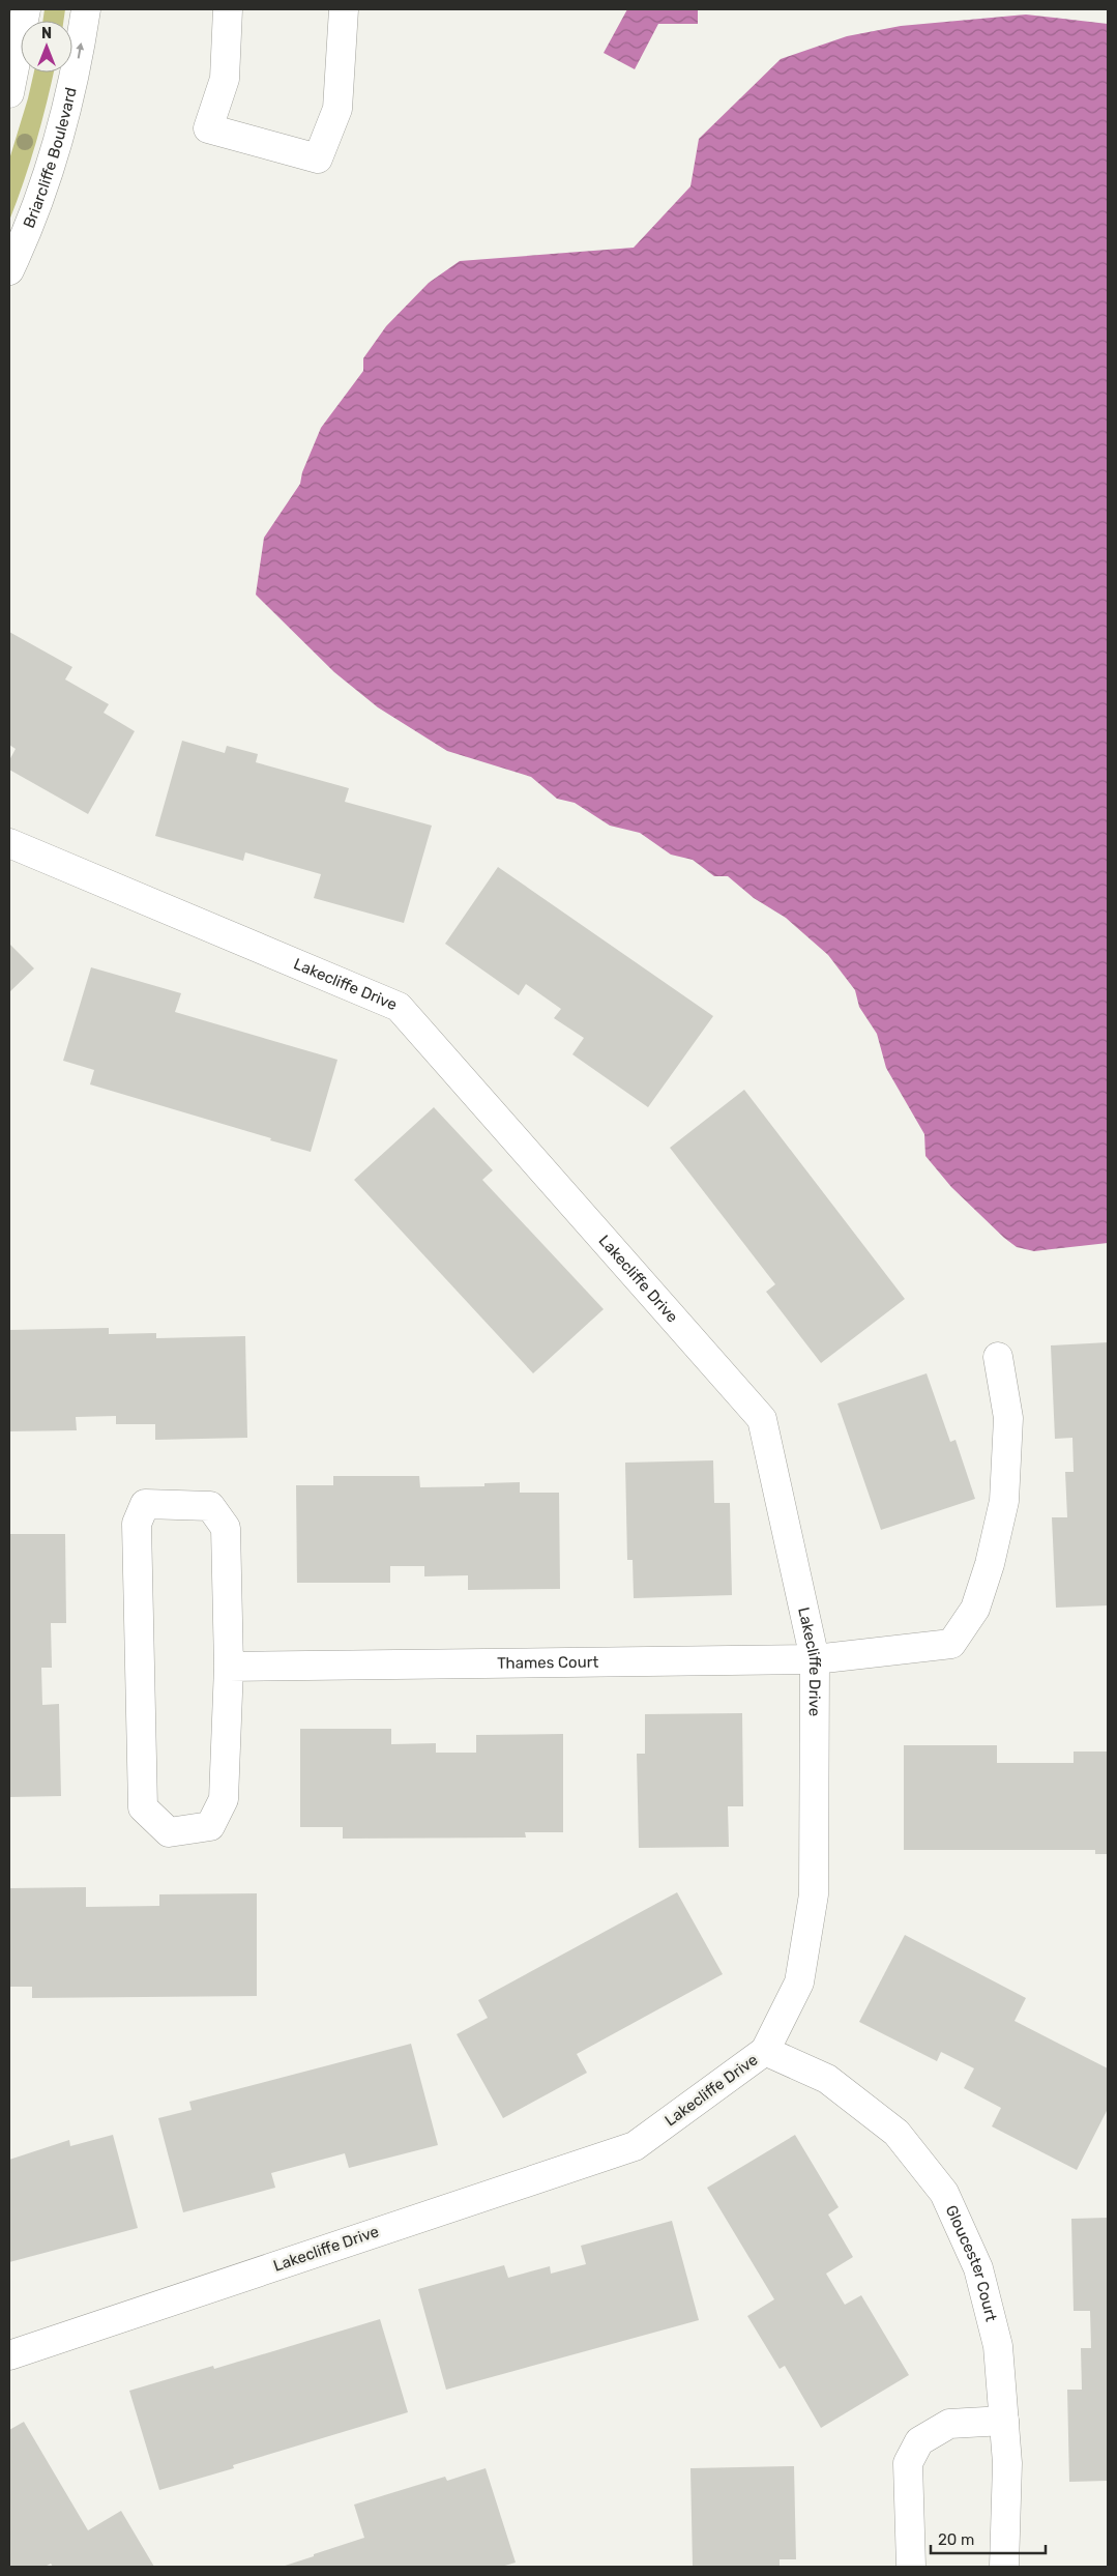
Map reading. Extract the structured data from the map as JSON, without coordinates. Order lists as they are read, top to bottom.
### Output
{
  "streets": {
    "street": [
      "Briarcliffe Boulevard",
      "Lakecliffe Drive",
      "Thames Court",
      "Gloucester Court"
    ]
  },
  "crossings": [
    ["Lakecliffe Drive", "Thames Court"],
    ["Lakecliffe Drive", "Gloucester Court"]
  ],
  "scale_bar": "20 m",
  "north": "top"
}
